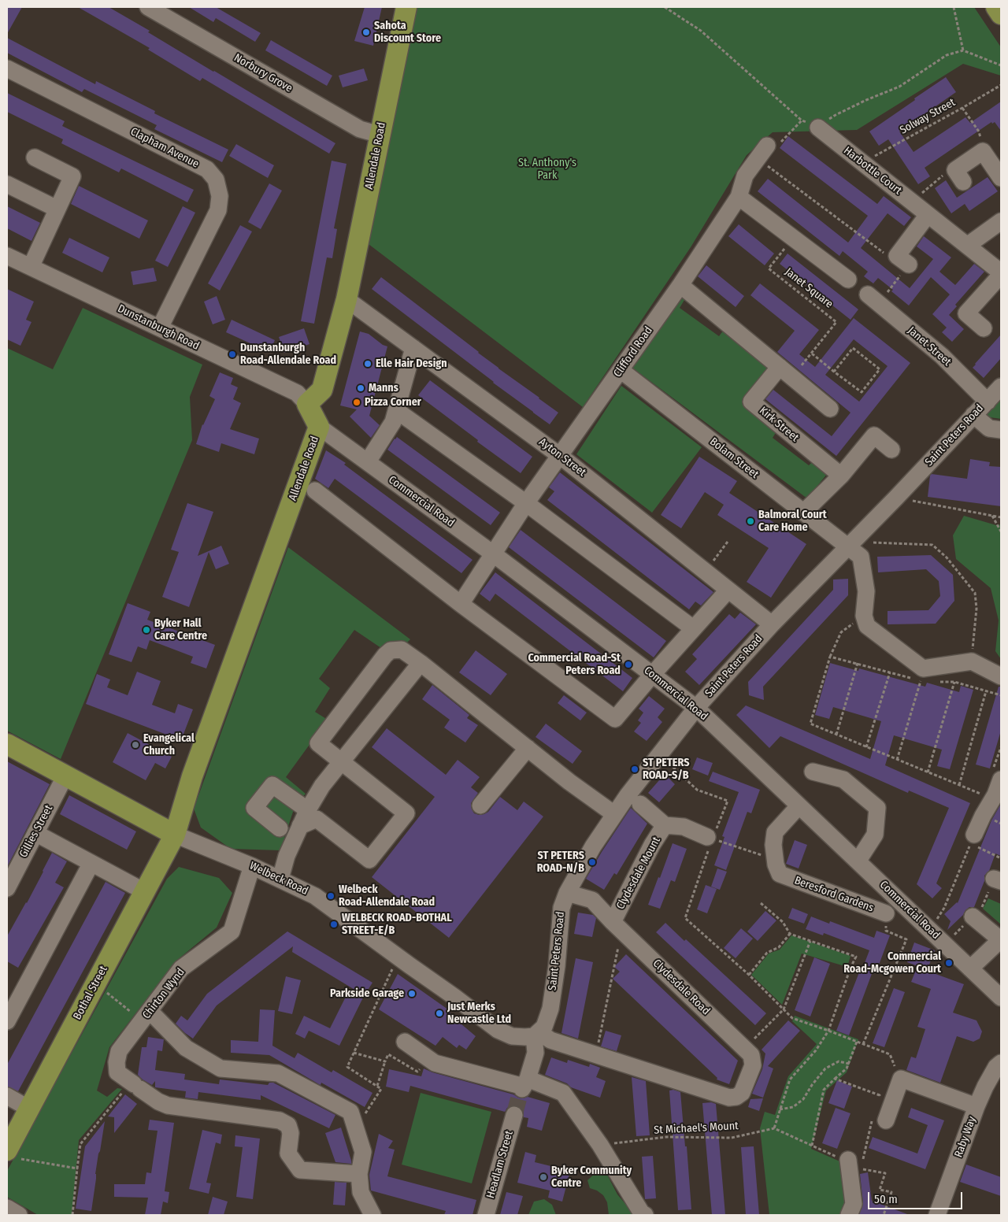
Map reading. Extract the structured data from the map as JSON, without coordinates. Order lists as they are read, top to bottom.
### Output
{
  "streets": {
    "main road": ["Allendale Road", "Welbeck Road", "Bothal Street"],
    "street": [
      "Norbury Grove",
      "Clapham Avenue",
      "Harbottle Court",
      "Dunstanburgh Road",
      "Janet Street",
      "Clifford Road",
      "Kirk Street",
      "Saint Peters Road",
      "Ayton Street",
      "Bolam Street",
      "Commercial Road",
      "Gillies Street",
      "Clydesdale Mount",
      "Beresford Gardens",
      "Clydesdale Road",
      "Chirton Wynd",
      "Raby Way",
      "Headlam Street"
    ],
    "path": ["Solway Street", "Janet Square", "St Michael's Mount"]
  },
  "crossings": [
    ["Norbury Grove", "Allendale Road"],
    ["Solway Street", "Harbottle Court"],
    ["Clapham Avenue", "Dunstanburgh Road"],
    ["Allendale Road", "Dunstanburgh Road"],
    ["Allendale Road", "Ayton Street"],
    ["Allendale Road", "Commercial Road"],
    ["Allendale Road", "Welbeck Road"],
    ["Allendale Road", "Bothal Street"],
    ["Janet Square", "Kirk Street"],
    ["Janet Street", "Saint Peters Road"],
    ["Clifford Road", "Ayton Street"],
    ["Clifford Road", "Bolam Street"],
    ["Clifford Road", "Commercial Road"],
    ["Saint Peters Road", "Ayton Street"],
    ["Saint Peters Road", "Bolam Street"],
    ["Saint Peters Road", "Commercial Road"],
    ["Saint Peters Road", "Welbeck Road"],
    ["Saint Peters Road", "Clydesdale Road"],
    ["Commercial Road", "Beresford Gardens"],
    ["Gillies Street", "Welbeck Road"],
    ["Clydesdale Mount", "Clydesdale Road"],
    ["Welbeck Road", "Bothal Street"],
    ["Welbeck Road", "Chirton Wynd"]
  ],
  "parks": ["St. Anthony's Park"],
  "places": [
    "Sahota Discount Store",
    "Dunstanburgh Road-Allendale Road",
    "Elle Hair Design",
    "Manns",
    "Pizza Corner",
    "Balmoral Court Care Home",
    "Byker Hall Care Centre",
    "Commercial Road-St Peters Road",
    "Evangelical Church",
    "ST PETERS ROAD-S/B",
    "ST PETERS ROAD-N/B",
    "Welbeck Road-Allendale Road",
    "WELBECK ROAD-BOTHAL STREET-E/B",
    "Commercial Road-Mcgowen Court",
    "Parkside Garage",
    "Just Merks Newcastle Ltd",
    "Byker Community Centre"
  ],
  "scale_bar": "50 m"
}
